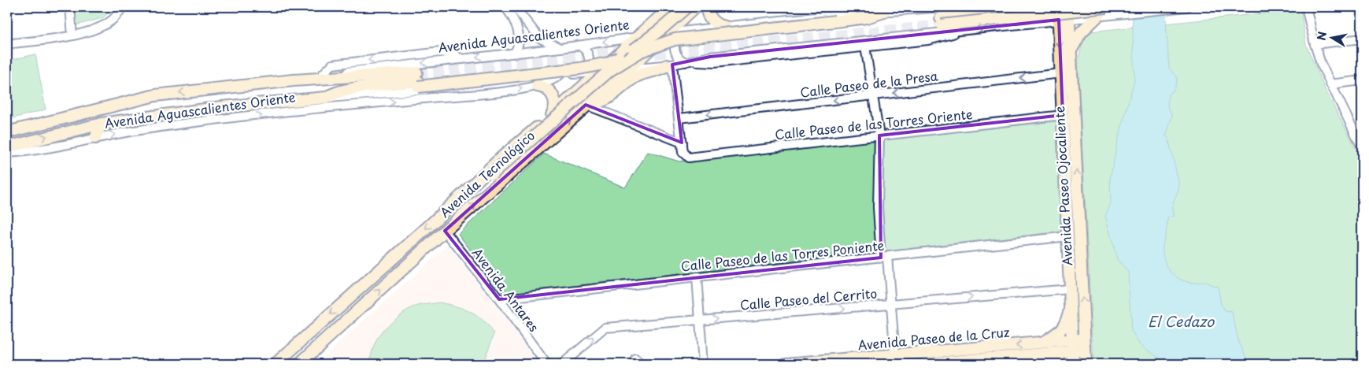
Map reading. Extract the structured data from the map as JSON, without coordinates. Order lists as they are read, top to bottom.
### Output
{
  "streets": {
    "main road": [
      "Avenida Aguascalientes Oriente",
      "Avenida Tecnológico",
      "Avenida Paseo Ojocaliente",
      "Avenida Paseo de la Cruz"
    ],
    "street": [
      "Calle Paseo de la Presa",
      "Calle Paseo de las Torres Oriente",
      "Calle Paseo de las Torres Poniente",
      "Avenida Antares",
      "Calle Paseo del Cerrito"
    ]
  },
  "crossings": [
    ["Avenida Aguascalientes Oriente", "Avenida Tecnológico"],
    ["Avenida Aguascalientes Oriente", "Avenida Paseo Ojocaliente"],
    ["Calle Paseo de la Presa", "Avenida Paseo Ojocaliente"],
    ["Calle Paseo de las Torres Oriente", "Avenida Paseo Ojocaliente"],
    ["Avenida Tecnológico", "Avenida Antares"],
    ["Avenida Paseo Ojocaliente", "Calle Paseo de las Torres Poniente"],
    ["Avenida Paseo Ojocaliente", "Calle Paseo del Cerrito"],
    ["Avenida Paseo Ojocaliente", "Avenida Paseo de la Cruz"],
    ["Calle Paseo de las Torres Poniente", "Avenida Antares"]
  ],
  "one_way": ["Calle Paseo de la Presa", "Calle Paseo del Cerrito"],
  "water": ["El Cedazo"],
  "north": "left"
}
